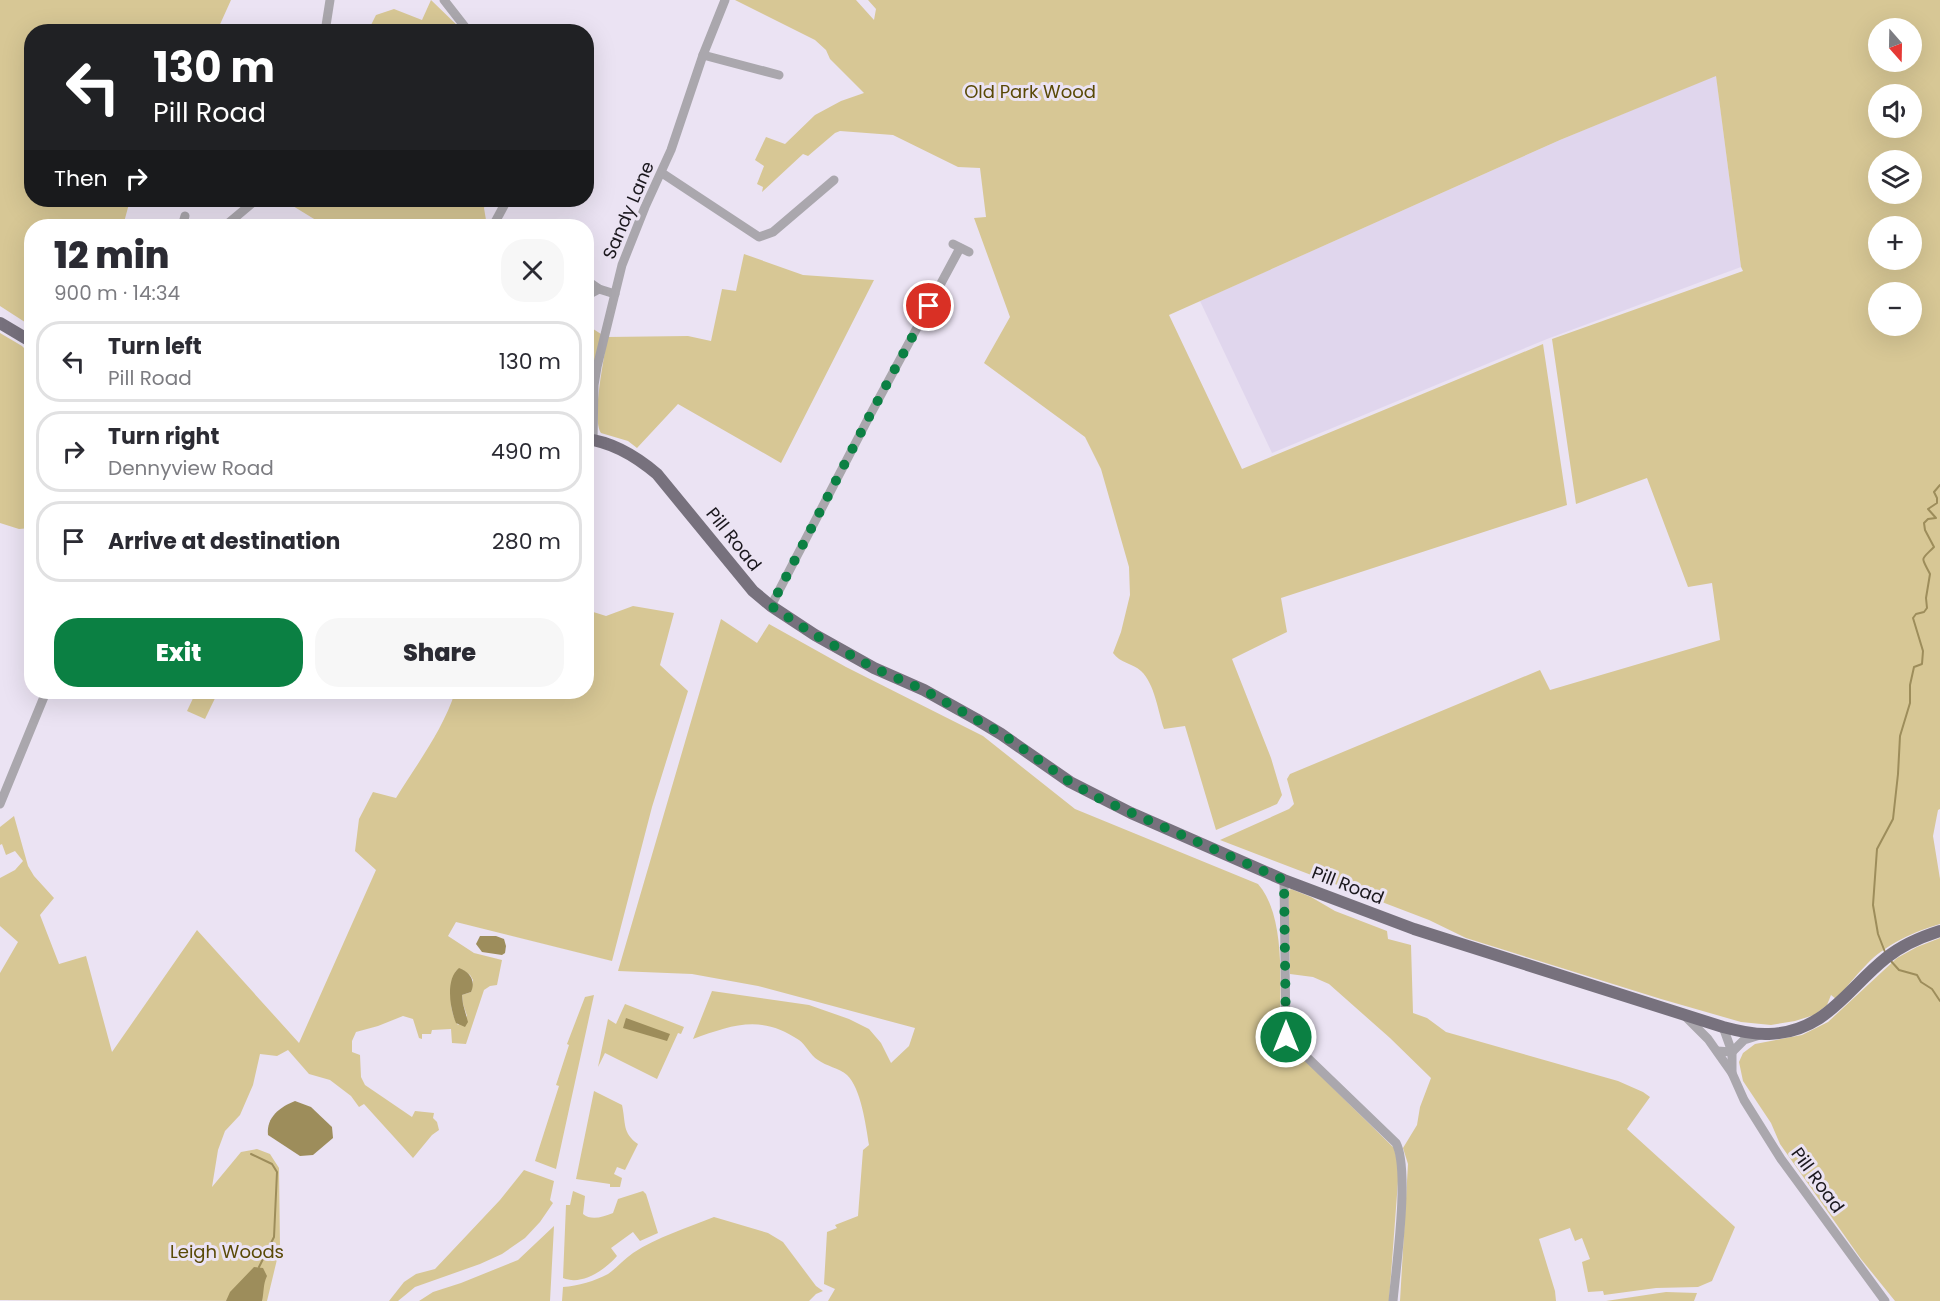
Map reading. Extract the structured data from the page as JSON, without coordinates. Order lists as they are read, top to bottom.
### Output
{
  "streets": {
    "main road": ["Pill Road"],
    "street": ["Sandy Lane"]
  },
  "parks": ["Old Park Wood", "Leigh Woods"],
  "north": "bottom",
  "page": {
    "map_buttons": ["+", "−"],
    "turn": ["130 m", "Pill Road"],
    "then": "Then",
    "heading": ["12 min", "900 m · 14:34"],
    "list": [
      {
        "name": "Turn left",
        "note": "Pill Road",
        "value": "130 m"
      },
      {
        "name": "Turn right",
        "note": "Dennyview Road",
        "value": "490 m"
      },
      {
        "name": "Arrive at destination",
        "value": "280 m"
      }
    ],
    "buttons": ["Exit", "Share"]
  }
}
